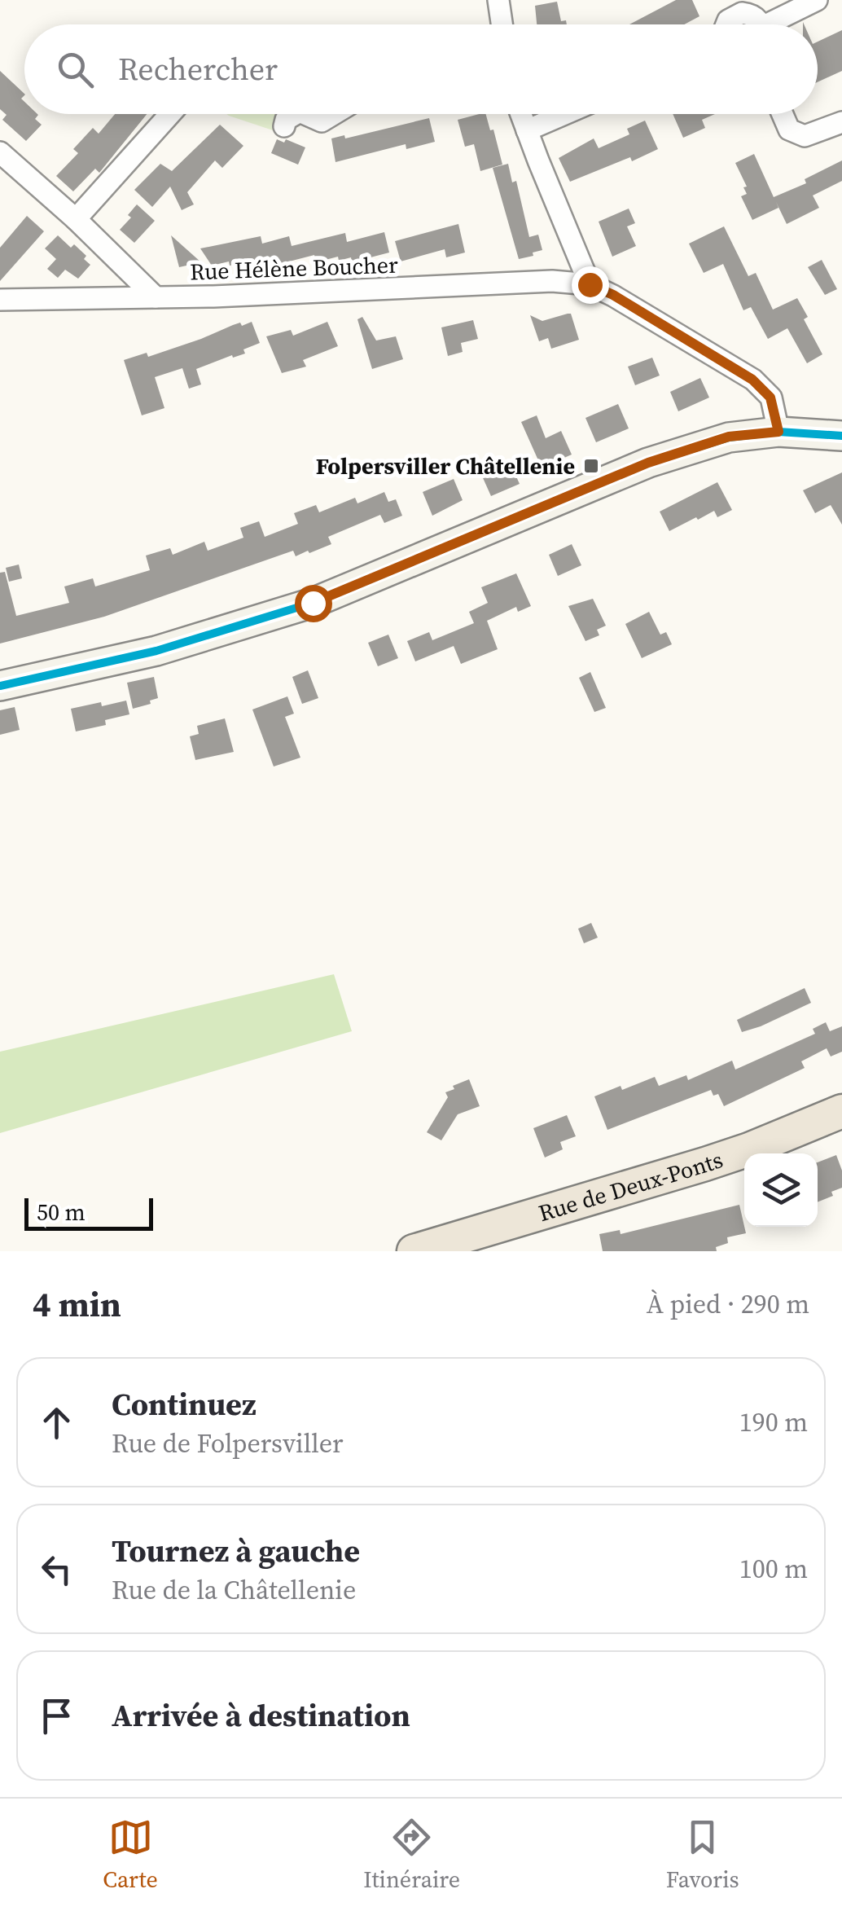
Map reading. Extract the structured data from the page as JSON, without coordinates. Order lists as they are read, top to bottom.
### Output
{
  "streets": {
    "main road": ["Rue de Deux-Ponts"],
    "street": ["Rue Hélène Boucher"]
  },
  "places": {
    "transit": ["Folpersviller Châtellenie"]
  },
  "scale_bar": "50 m",
  "page": {
    "search": "Rechercher",
    "scale": "50 m",
    "heading": ["4 min", "À pied · 290 m"],
    "list": [
      ["Continuez", "Rue de Folpersviller", "190 m"],
      ["Tournez à gauche", "Rue de la Châtellenie", "100 m"],
      "Arrivée à destination"
    ],
    "nav": ["Carte", "Itinéraire", "Favoris"]
  }
}
